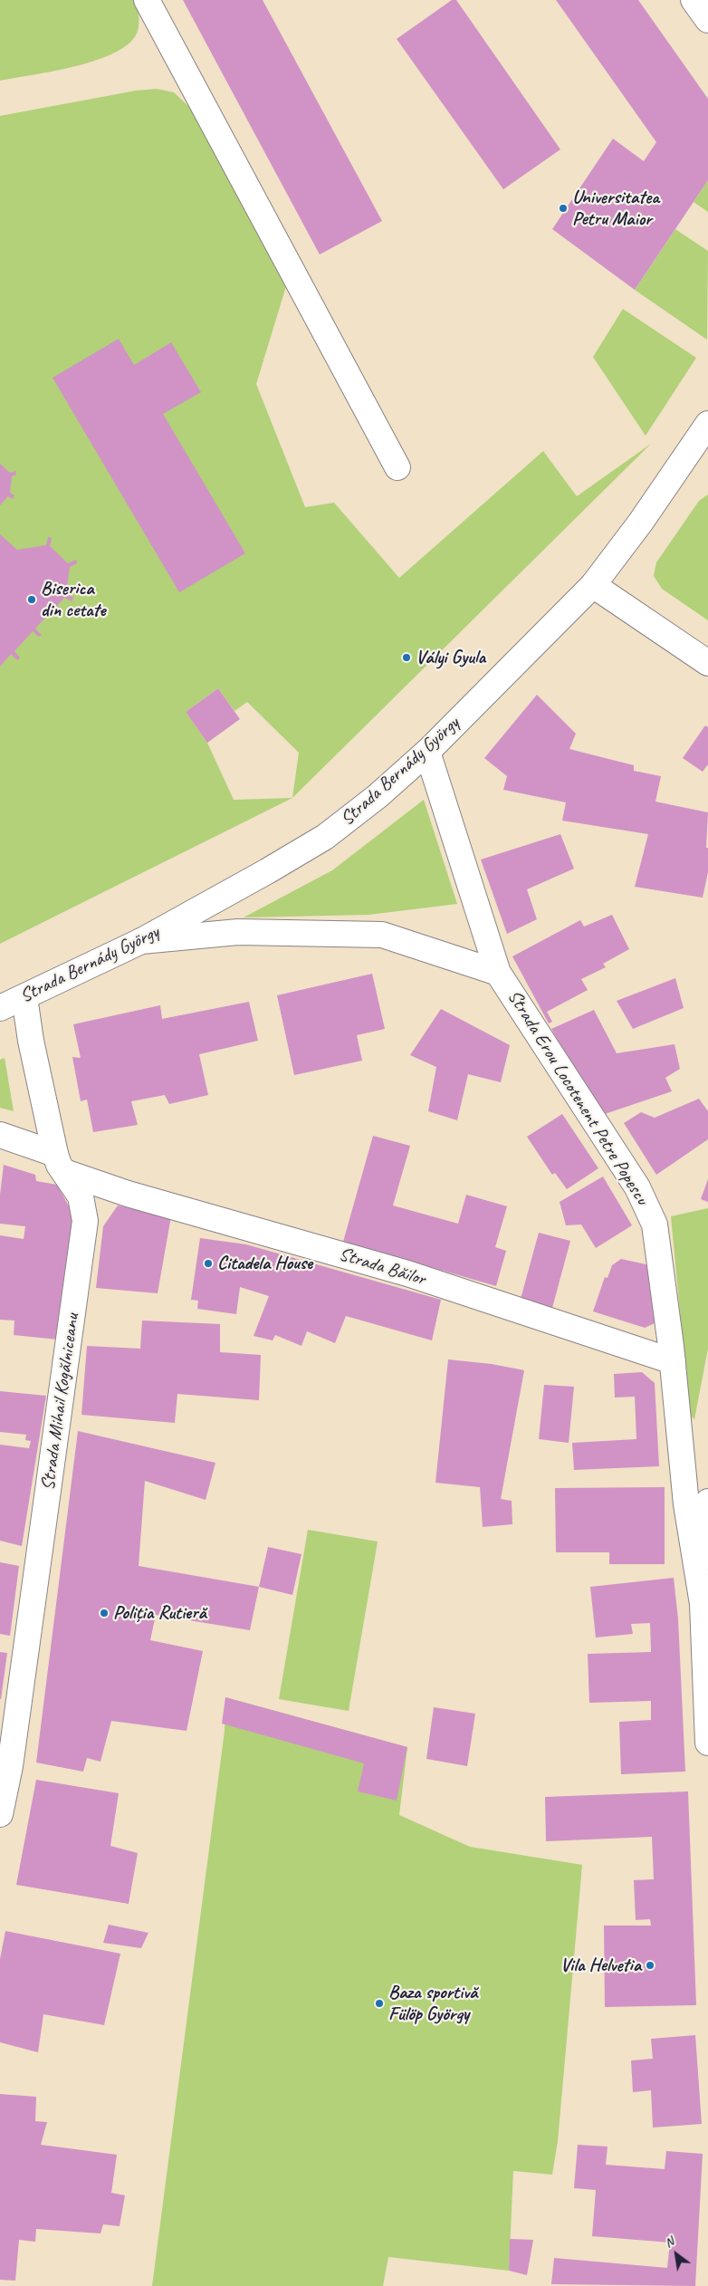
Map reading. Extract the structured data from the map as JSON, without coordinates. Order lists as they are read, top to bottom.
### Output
{
  "streets": {
    "street": [
      "Strada Bernády György",
      "Strada Erou Locotenent Petre Popescu",
      "Strada Băilor",
      "Strada Mihail Kogălniceanu"
    ]
  },
  "crossings": [
    ["Strada Bernády György", "Strada Erou Locotenent Petre Popescu"],
    ["Strada Bernády György", "Strada Mihail Kogălniceanu"],
    ["Strada Erou Locotenent Petre Popescu", "Strada Băilor"],
    ["Strada Băilor", "Strada Mihail Kogălniceanu"]
  ],
  "places": [
    "Universitatea Petru Maior",
    "Biserica din cetate",
    "Vályi Gyula",
    "Citadela House",
    "Poliția Rutieră",
    "Vila Helvetia",
    "Baza sportivă Fülöp György"
  ],
  "north": "top left"
}
